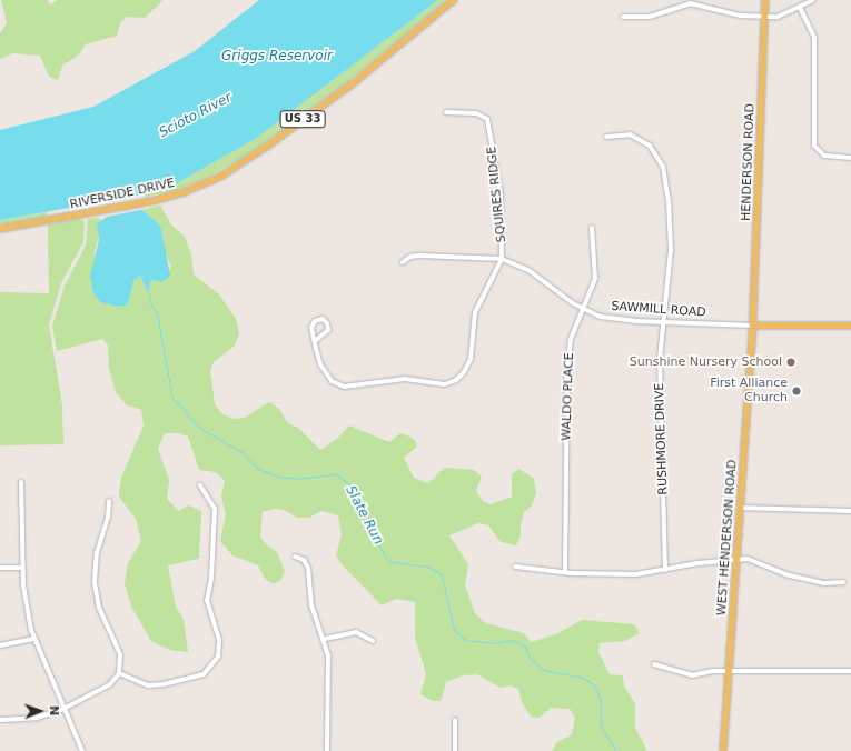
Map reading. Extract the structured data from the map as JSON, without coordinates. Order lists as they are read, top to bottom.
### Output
{
  "streets": {
    "main road": [
      "US 33",
      "HENDERSON ROAD",
      "RIVERSIDE DRIVE",
      "SAWMILL ROAD",
      "WEST HENDERSON ROAD"
    ],
    "street": ["SQUIRES RIDGE", "WALDO PLACE", "RUSHMORE DRIVE"]
  },
  "crossings": [
    ["HENDERSON ROAD", "SAWMILL ROAD"],
    ["HENDERSON ROAD", "WEST HENDERSON ROAD"],
    ["SQUIRES RIDGE", "SAWMILL ROAD"],
    ["SAWMILL ROAD", "WALDO PLACE"],
    ["SAWMILL ROAD", "RUSHMORE DRIVE"],
    ["SAWMILL ROAD", "WEST HENDERSON ROAD"]
  ],
  "water": ["Griggs Reservoir", "Scioto River", "Slate Run"],
  "places": ["Sunshine Nursery School", "First Alliance Church"],
  "north": "right"
}
